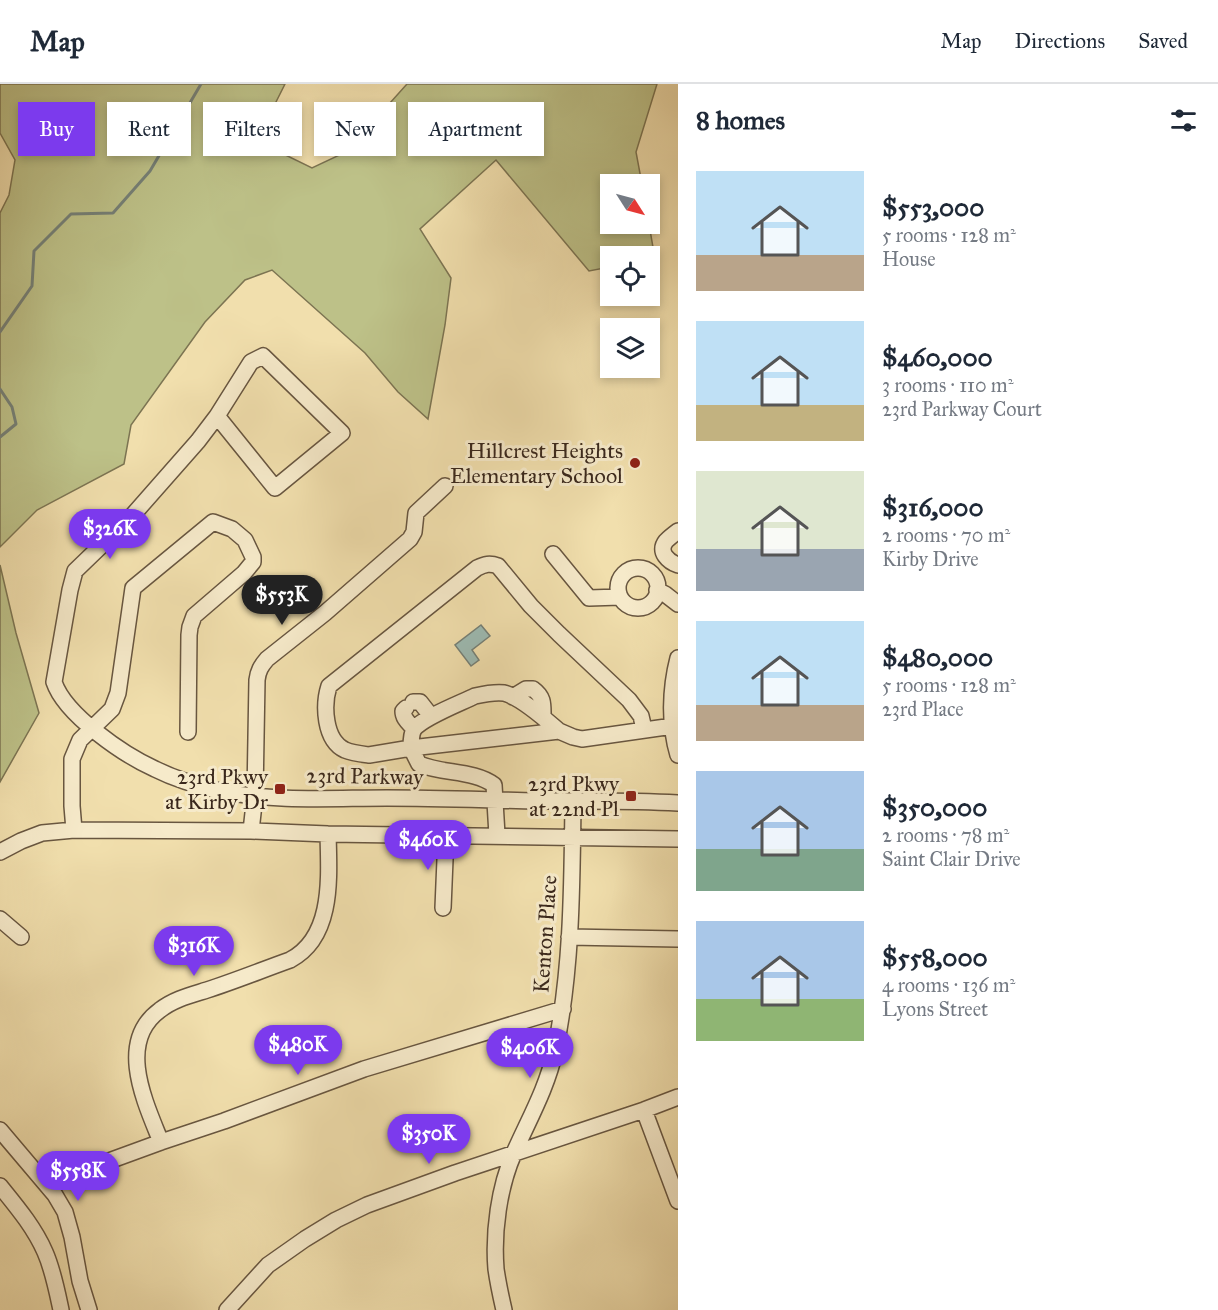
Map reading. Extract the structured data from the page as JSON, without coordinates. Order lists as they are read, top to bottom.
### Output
{
  "streets": {
    "street": ["23rd Parkway", "Kenton Place"]
  },
  "crossings": [
    ["23rd Parkway", "Kenton Place"]
  ],
  "places": {
    "other": ["Hillcrest Heights Elementary School"],
    "transit": ["23rd Pkwy at Kirby Dr", "23rd Pkwy at 22nd Pl"]
  },
  "north": "bottom right",
  "page": {
    "header": "Map",
    "nav": ["Map", "Directions", "Saved"],
    "heading": "8 homes",
    "chip": [
      "Buy",
      "Rent",
      "Filters",
      "New",
      "Apartment"
    ],
    "list": [
      {
        "name": "$553,000",
        "note": "5 rooms · 128 m² · House"
      },
      {
        "name": "$460,000",
        "note": "3 rooms · 110 m² · 23rd Parkway Court"
      },
      {
        "name": "$316,000",
        "note": "2 rooms · 70 m² · Kirby Drive"
      },
      {
        "name": "$480,000",
        "note": "5 rooms · 128 m² · 23rd Place"
      },
      {
        "name": "$350,000",
        "note": "2 rooms · 78 m² · Saint Clair Drive"
      },
      {
        "name": "$558,000",
        "note": "4 rooms · 136 m² · Lyons Street"
      }
    ],
    "price": [
      "$326K",
      "$553K",
      "$460K",
      "$316K",
      "$480K",
      "$406K",
      "$350K",
      "$558K"
    ]
  }
}
